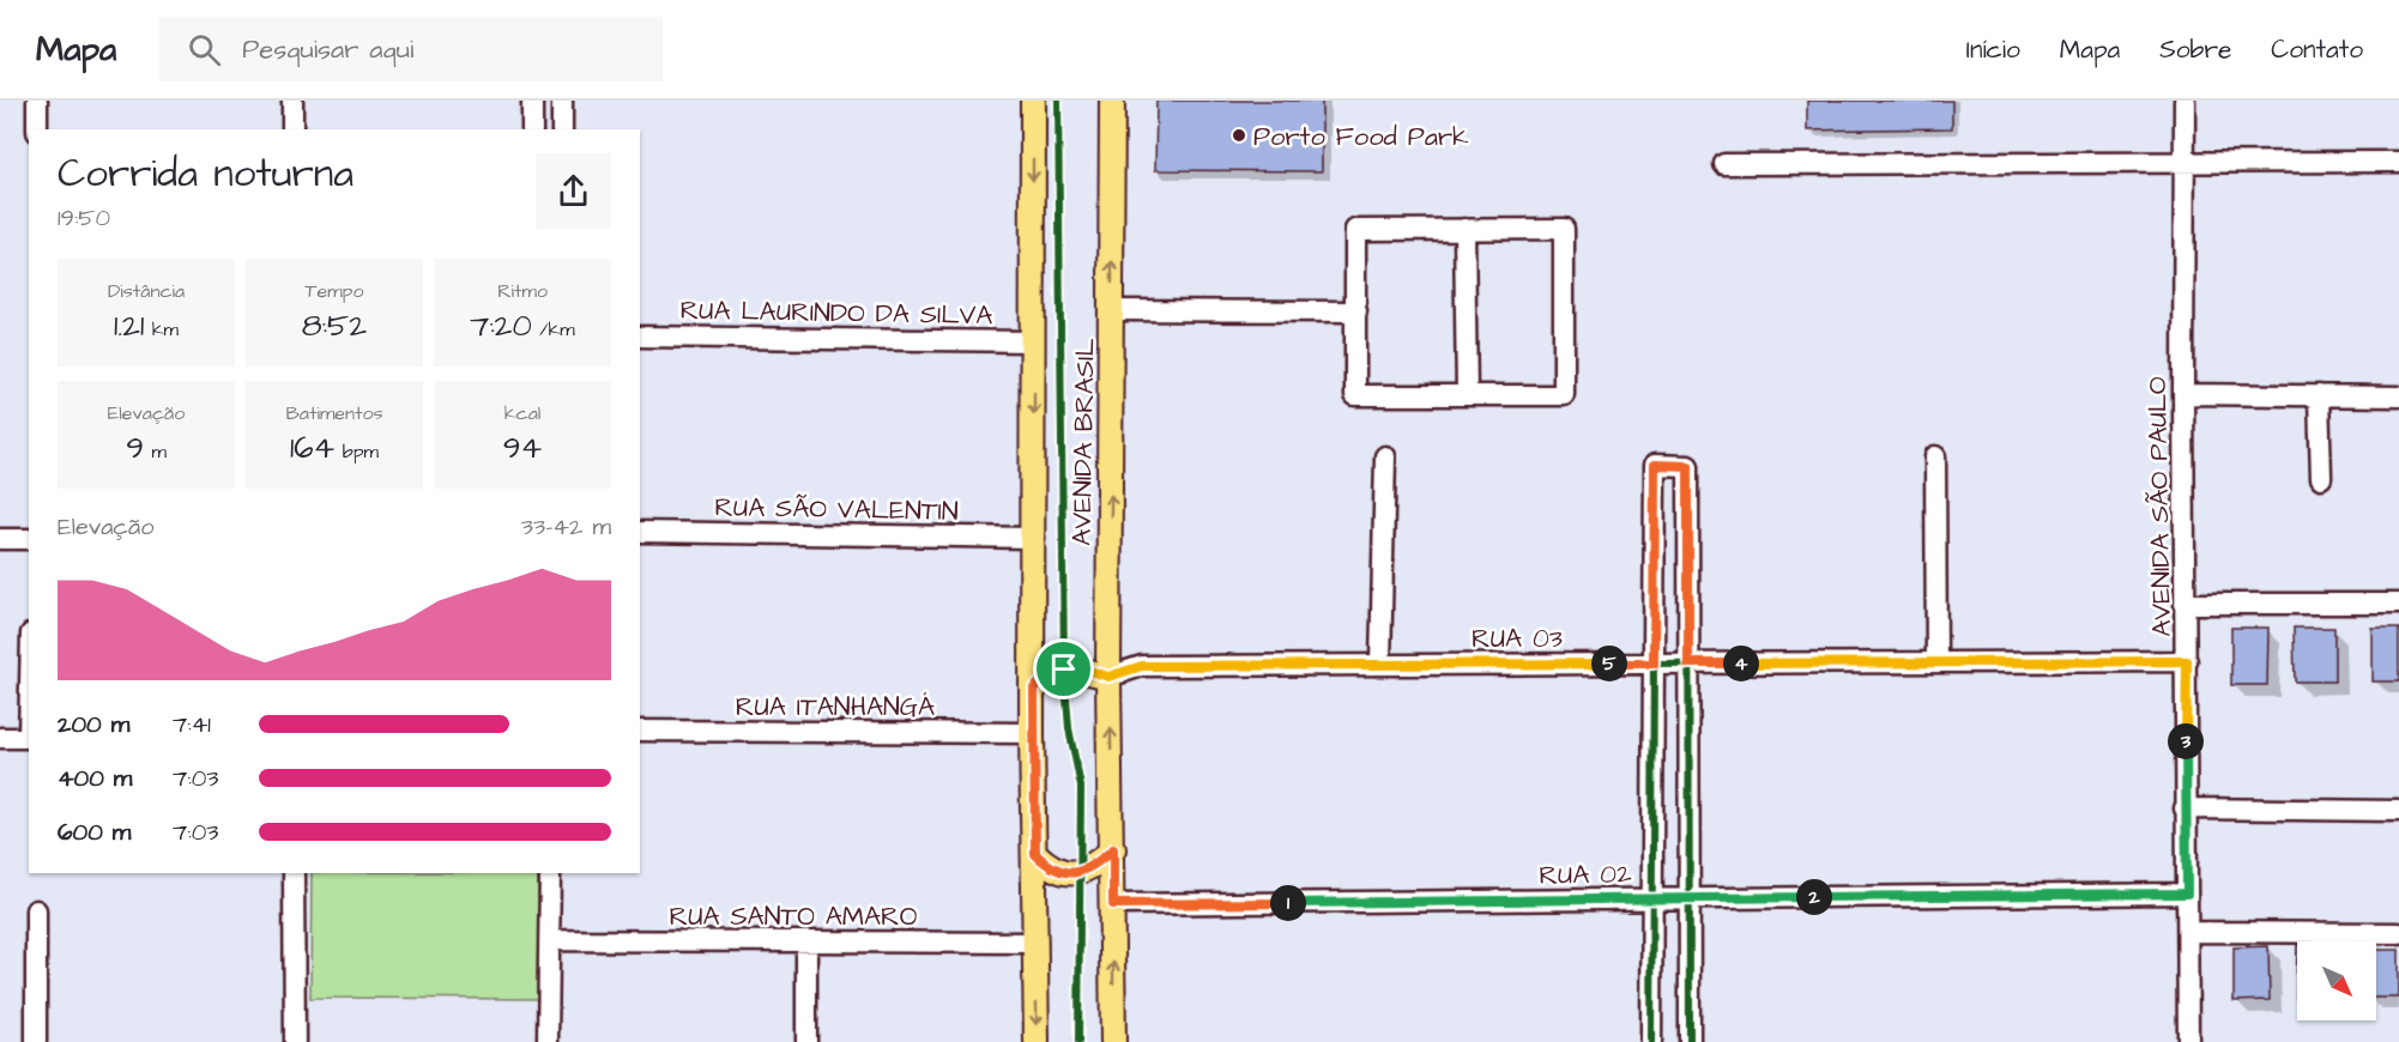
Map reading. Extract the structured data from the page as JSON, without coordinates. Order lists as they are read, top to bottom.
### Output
{
  "streets": {
    "main road": ["AVENIDA BRASIL"],
    "street": [
      "RUA LAURINDO DA SILVA",
      "AVENIDA SÃO PAULO",
      "RUA SÃO VALENTIN",
      "RUA 03",
      "RUA ITANHANGÁ",
      "RUA 02",
      "RUA SANTO AMARO"
    ]
  },
  "crossings": [
    ["RUA LAURINDO DA SILVA", "AVENIDA BRASIL"],
    ["AVENIDA BRASIL", "RUA SÃO VALENTIN"],
    ["AVENIDA BRASIL", "RUA 03"],
    ["AVENIDA BRASIL", "RUA ITANHANGÁ"],
    ["AVENIDA BRASIL", "RUA 02"],
    ["AVENIDA BRASIL", "RUA SANTO AMARO"],
    ["AVENIDA SÃO PAULO", "RUA 03"],
    ["AVENIDA SÃO PAULO", "RUA 02"]
  ],
  "places": ["Porto Food Park"],
  "north": "bottom right",
  "page": {
    "header": "Mapa",
    "search": "Pesquisar aqui",
    "nav": [
      "Início",
      "Mapa",
      "Sobre",
      "Contato"
    ],
    "heading": ["Corrida noturna", "19:50"],
    "stats": [
      ["Distância", "1.21 km"],
      ["Tempo", "8:52"],
      ["Ritmo", "7:20 /km"],
      ["Elevação", "9 m"],
      ["Batimentos", "164 bpm"],
      ["kcal", "94"]
    ],
    "chart": ["Elevação", "33–42 m"],
    "pins": [
      "4",
      "5",
      "3",
      "2",
      "1"
    ],
    "list": [
      {
        "name": "200 m",
        "note": "7:41"
      },
      {
        "name": "400 m",
        "note": "7:03"
      },
      {
        "name": "600 m",
        "note": "7:03"
      }
    ]
  }
}
